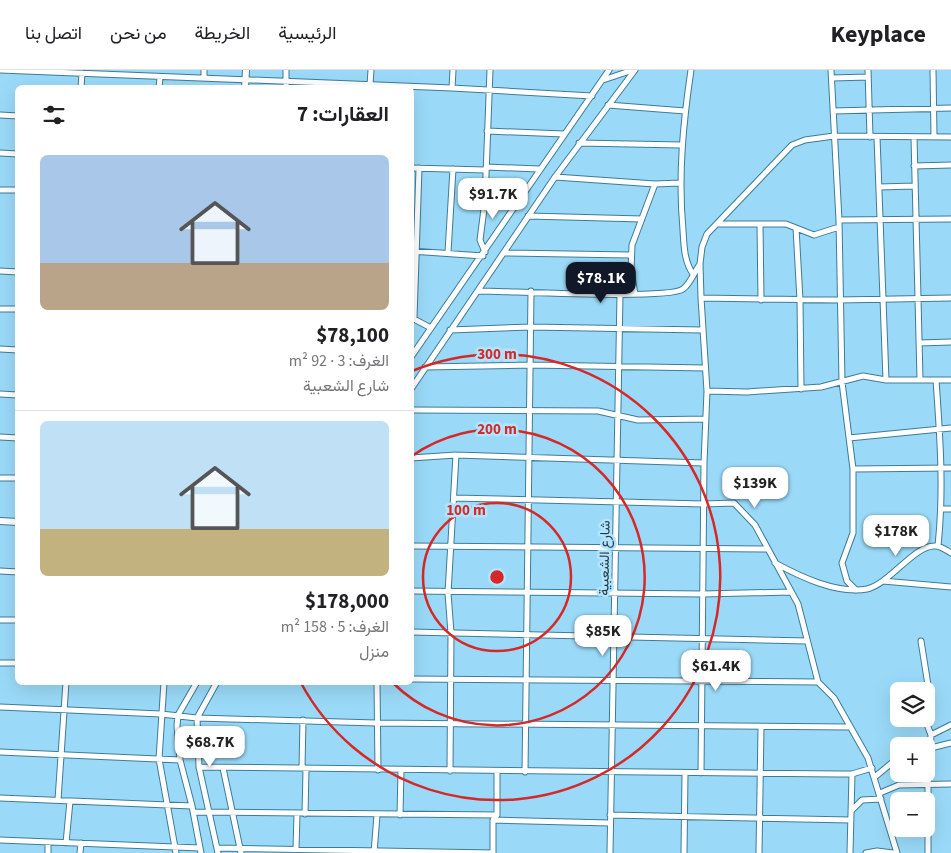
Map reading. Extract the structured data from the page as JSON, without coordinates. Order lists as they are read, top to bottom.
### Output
{
  "streets": {
    "street": ["شارع الشعبية"]
  },
  "page": {
    "header": "Keyplace",
    "nav": [
      "الرئيسية",
      "الخريطة",
      "من نحن",
      "اتصل بنا"
    ],
    "heading": "العقارات: 7",
    "list": [
      {
        "name": "$78,100",
        "note": "الغرف: 3 · 92 m² · شارع الشعبية"
      },
      {
        "name": "$178,000",
        "note": "الغرف: 5 · 158 m² · منزل"
      }
    ],
    "price": [
      "$91.7K",
      "$78.1K",
      "$139K",
      "$178K",
      "$85K",
      "$61.4K",
      "$68.7K"
    ],
    "map_buttons": ["+", "−"]
  },
  "rings": ["300 m", "200 m", "100 m"]
}
